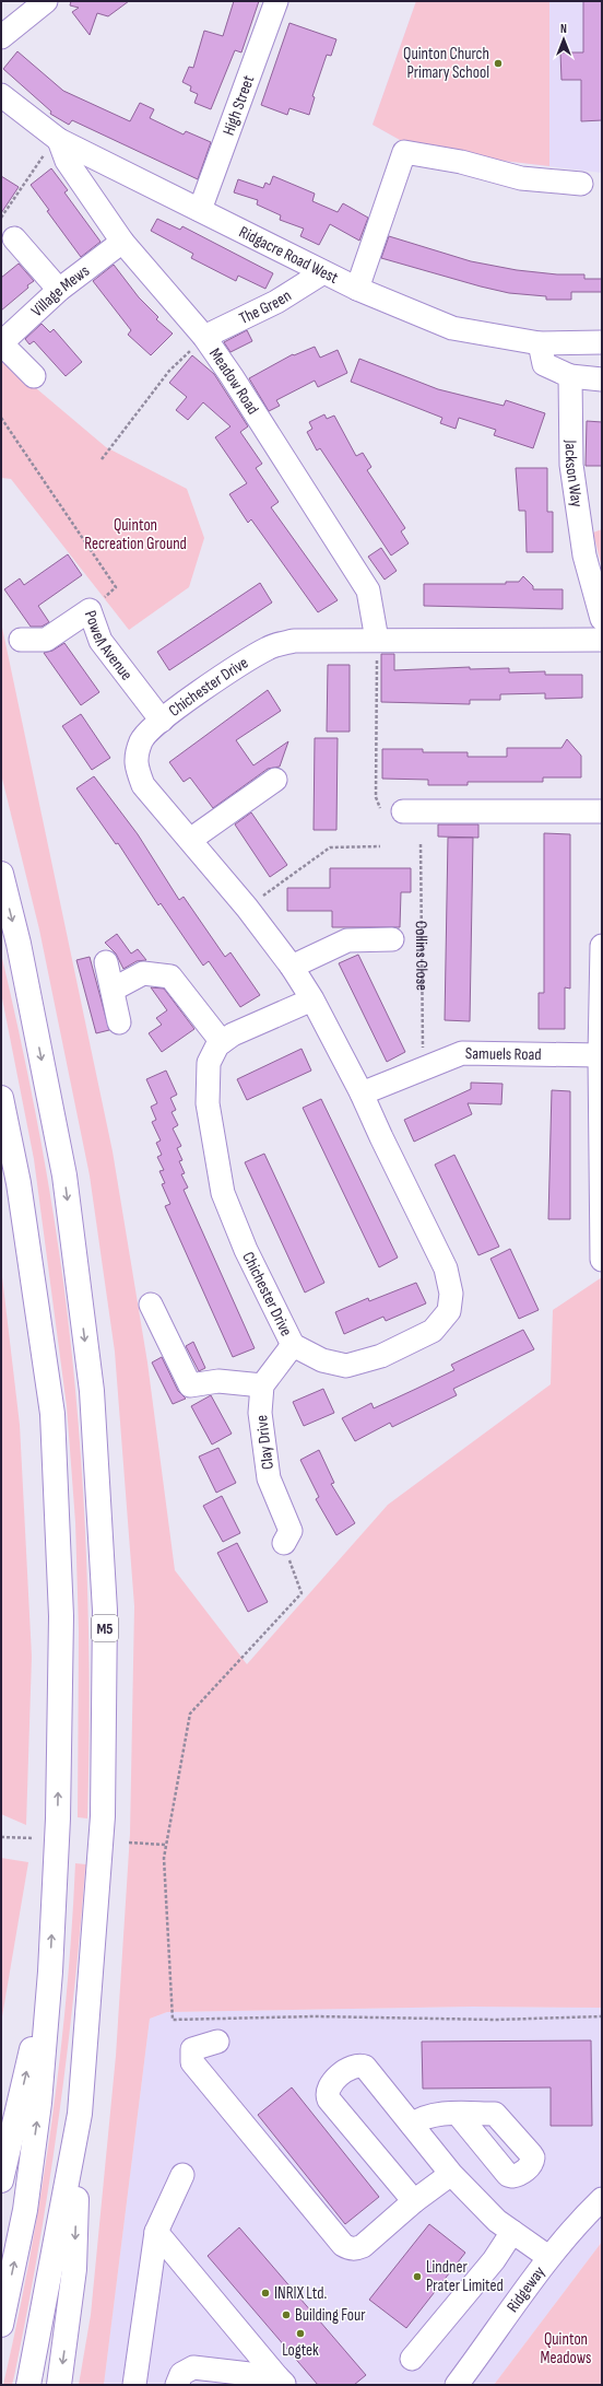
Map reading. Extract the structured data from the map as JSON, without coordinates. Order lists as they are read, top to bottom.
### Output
{
  "streets": {
    "highway": ["M5"],
    "street": [
      "High Street",
      "Ridgacre Road West",
      "Village Mews",
      "The Green",
      "Meadow Road",
      "Jackson Way",
      "Powell Avenue",
      "Chichester Drive",
      "Samuels Road",
      "Clay Drive",
      "Ridgeway"
    ],
    "path": ["Collins Close"]
  },
  "crossings": [
    ["High Street", "Ridgacre Road West"],
    ["Ridgacre Road West", "The Green"],
    ["Ridgacre Road West", "Meadow Road"],
    ["Village Mews", "Meadow Road"],
    ["The Green", "Meadow Road"],
    ["Meadow Road", "Chichester Drive"],
    ["Powell Avenue", "Chichester Drive"],
    ["Chichester Drive", "Samuels Road"],
    ["Collins Close", "Samuels Road"]
  ],
  "parks": ["Quinton Recreation Ground", "Quinton Meadows"],
  "places": [
    "Quinton Church Primary School",
    "Lindner Prater Limited",
    "INRIX Ltd.",
    "Building Four",
    "Logtek"
  ],
  "north": "top"
}
